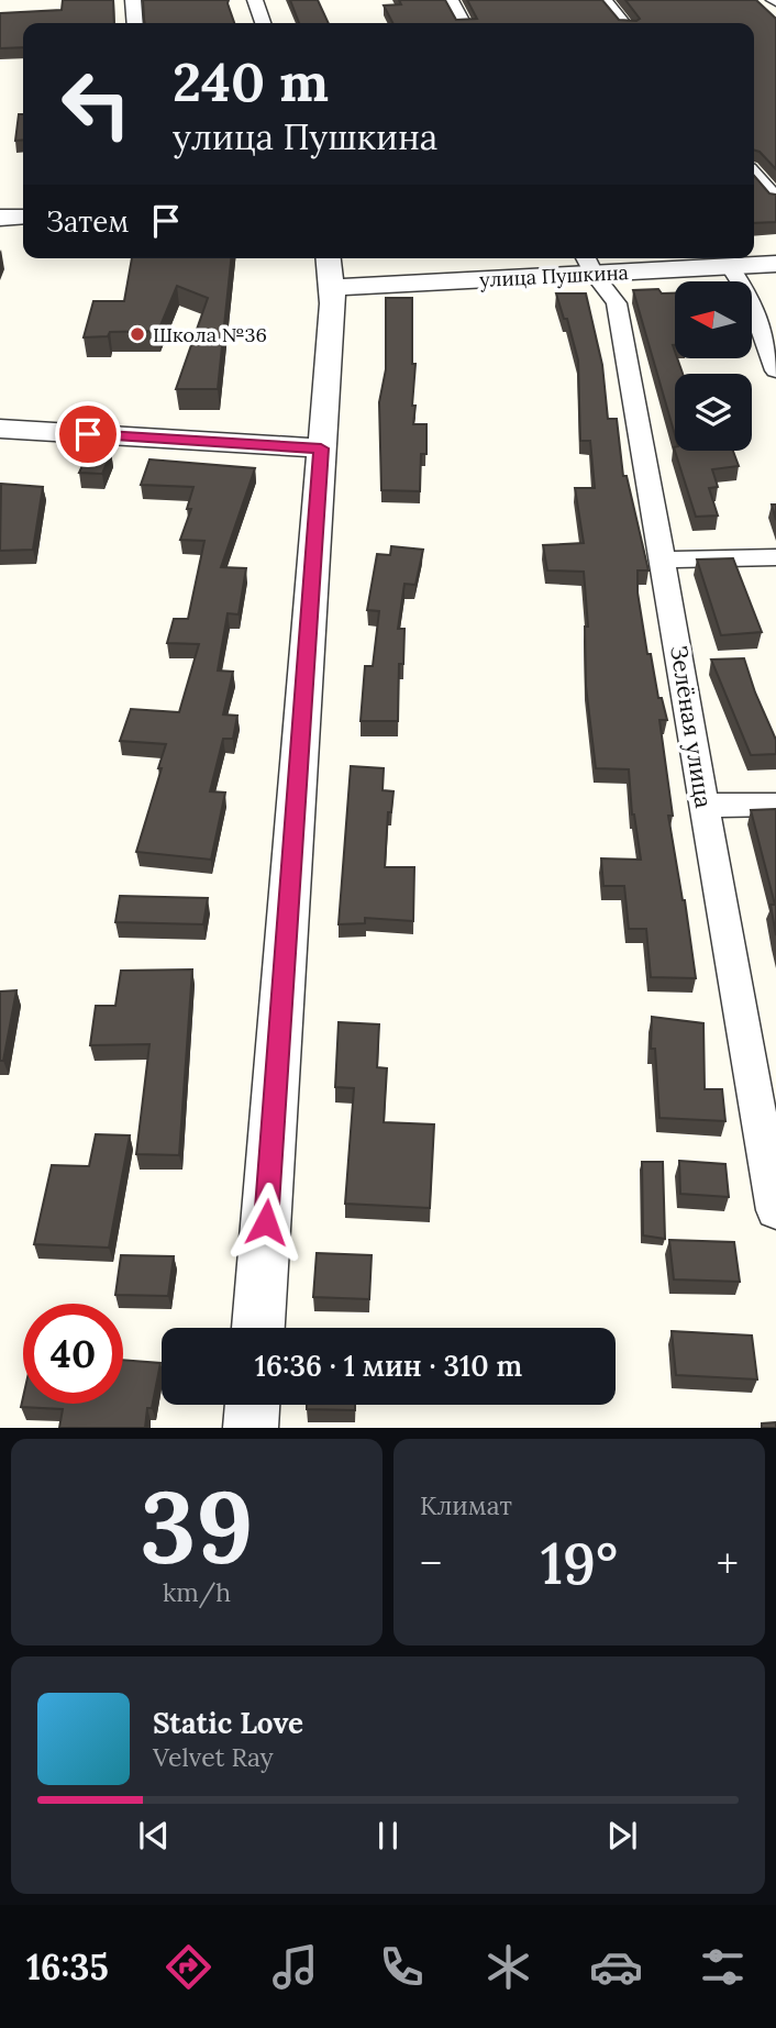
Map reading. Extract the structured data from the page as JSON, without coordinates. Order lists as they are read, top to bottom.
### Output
{
  "streets": {
    "street": ["улица Пушкина", "Зелёная улица"]
  },
  "crossings": [
    ["улица Пушкина", "Зелёная улица"]
  ],
  "places": ["Школа №36"],
  "north": "left",
  "page": {
    "turn": ["240 m", "улица Пушкина"],
    "then": "Затем",
    "limit": "40",
    "trip": "16:36 · 1 мин · 310 m",
    "tile": [
      ["39", "km/h"],
      "Климат"
    ],
    "heat": ["−", "19°", "+"],
    "song": ["Static Love", "Velvet Ray"],
    "tabs": "16:35"
  }
}
